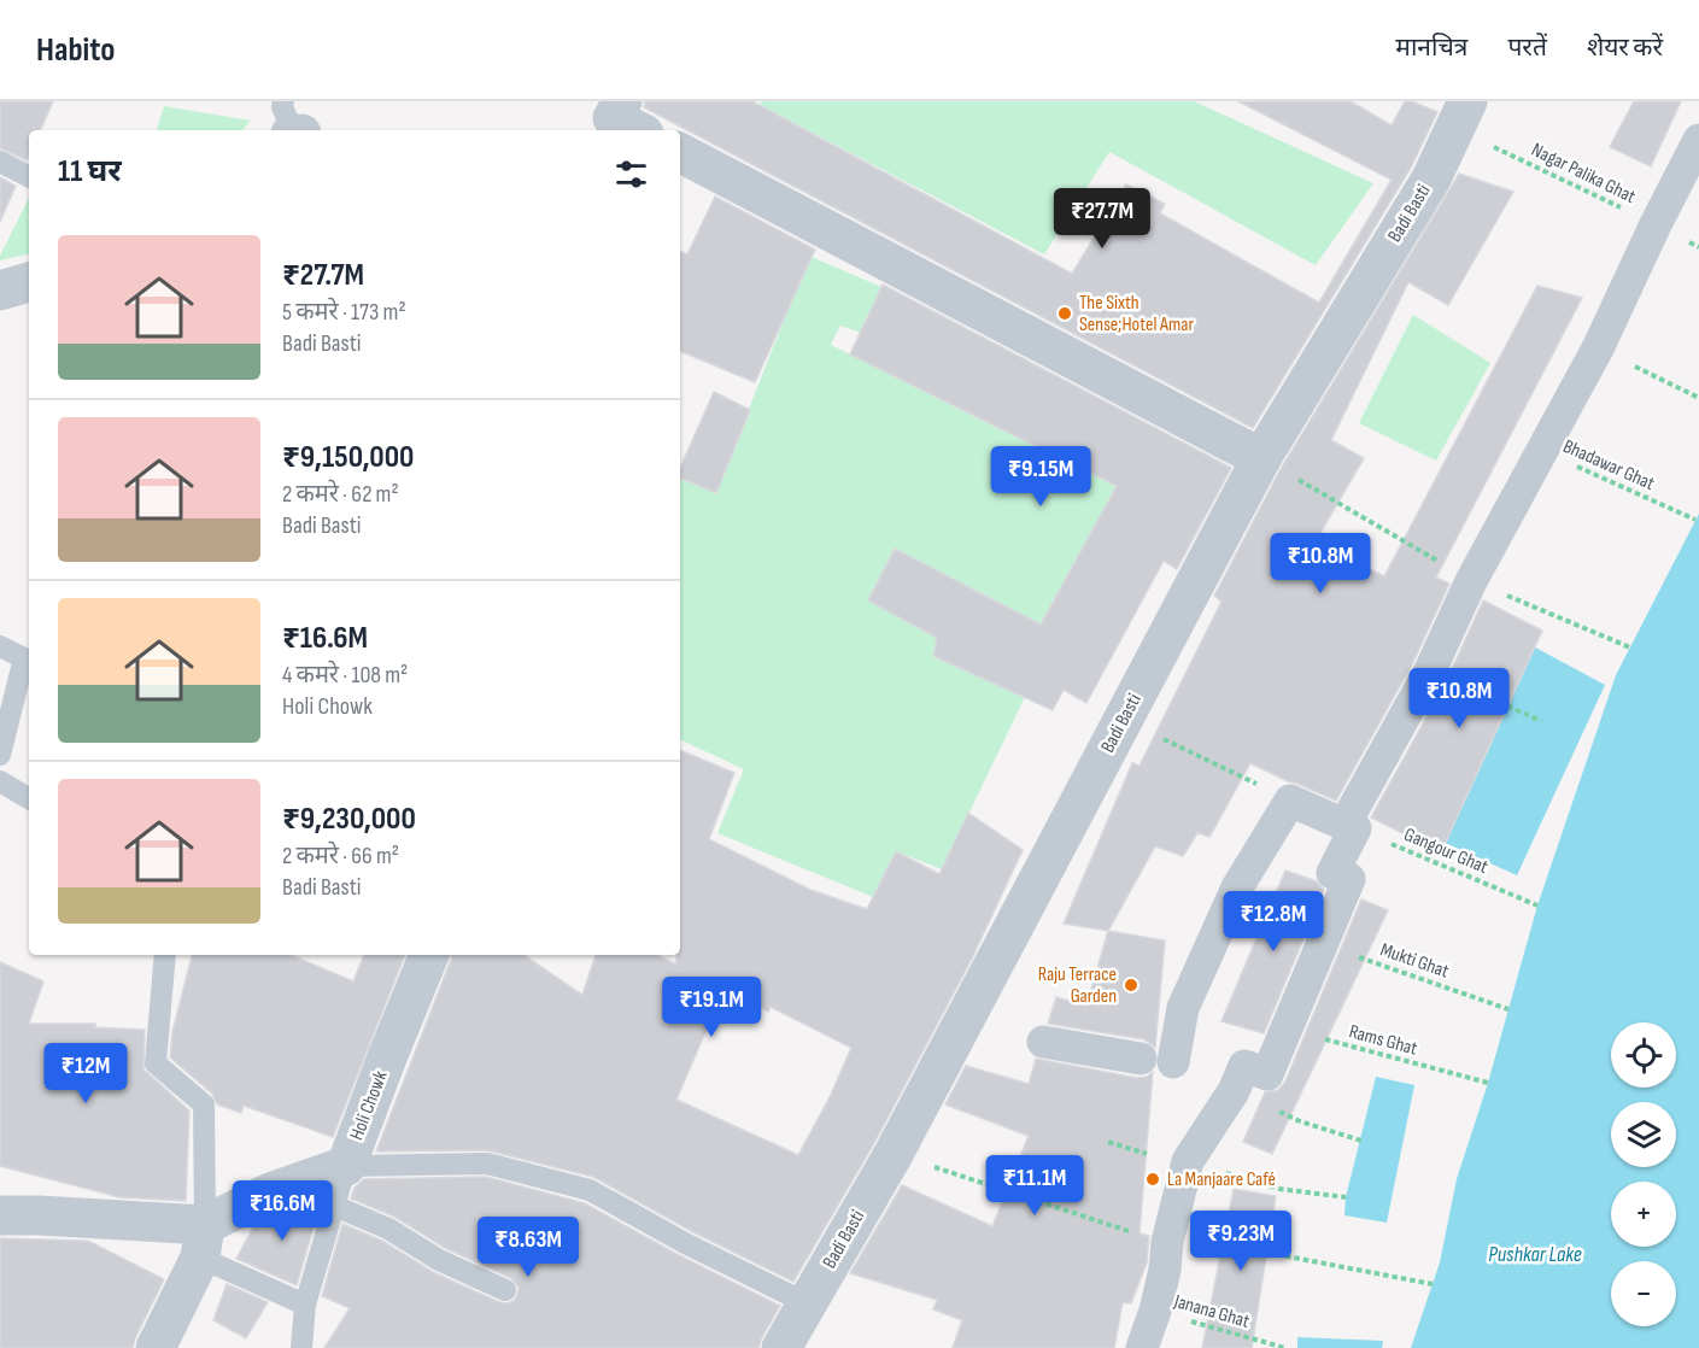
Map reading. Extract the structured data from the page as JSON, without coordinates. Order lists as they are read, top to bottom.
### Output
{
  "streets": {
    "street": ["Badi Basti", "Holi Chowk"],
    "path": [
      "Nagar Palika Ghat",
      "Bhadawar Ghat",
      "Gangour Ghat",
      "Mukti Ghat",
      "Rams Ghat",
      "Janana Ghat"
    ]
  },
  "crossings": [
    ["Nagar Palika Ghat", "Badi Basti"]
  ],
  "water": ["Pushkar Lake"],
  "places": ["The Sixth Sense;Hotel Amar", "Raju Terrace Garden", "La Manjaare Café"],
  "page": {
    "header": "Habito",
    "nav": ["मानचित्र", "परतें", "शेयर करें"],
    "heading": "11 घर",
    "price": [
      "₹27.7M",
      "₹9.15M",
      "₹10.8M",
      "₹10.8M",
      "₹12.8M",
      "₹19.1M",
      "₹12M",
      "₹11.1M",
      "₹16.6M",
      "₹9.23M",
      "₹8.63M"
    ],
    "list": [
      {
        "name": "₹27.7M",
        "note": "5 कमरे · 173 m² · Badi Basti"
      },
      {
        "name": "₹9,150,000",
        "note": "2 कमरे · 62 m² · Badi Basti"
      },
      {
        "name": "₹16.6M",
        "note": "4 कमरे · 108 m² · Holi Chowk"
      },
      {
        "name": "₹9,230,000",
        "note": "2 कमरे · 66 m² · Badi Basti"
      }
    ],
    "map_buttons": ["+", "−"]
  }
}
